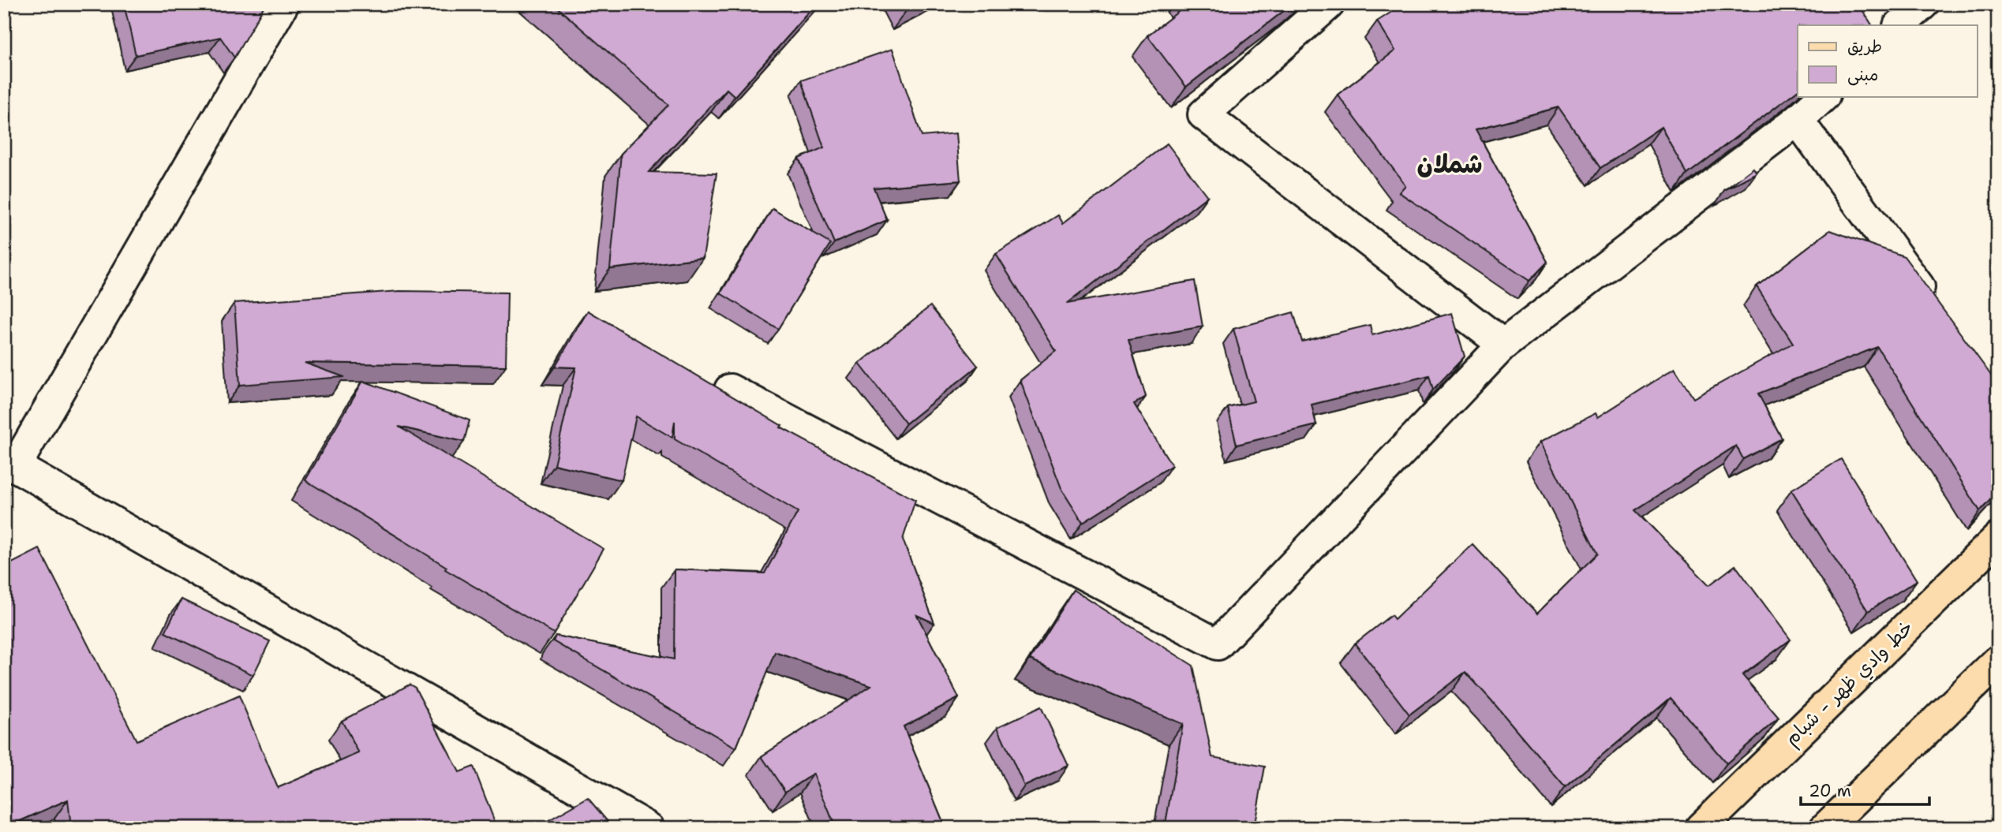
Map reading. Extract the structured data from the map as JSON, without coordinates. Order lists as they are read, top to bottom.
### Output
{
  "streets": {
    "main road": ["خط وادي ظهر - شبام"]
  },
  "districts": ["شملان"],
  "legend": ["طريق", "مبنى"],
  "scale_bar": "20 m"
}
